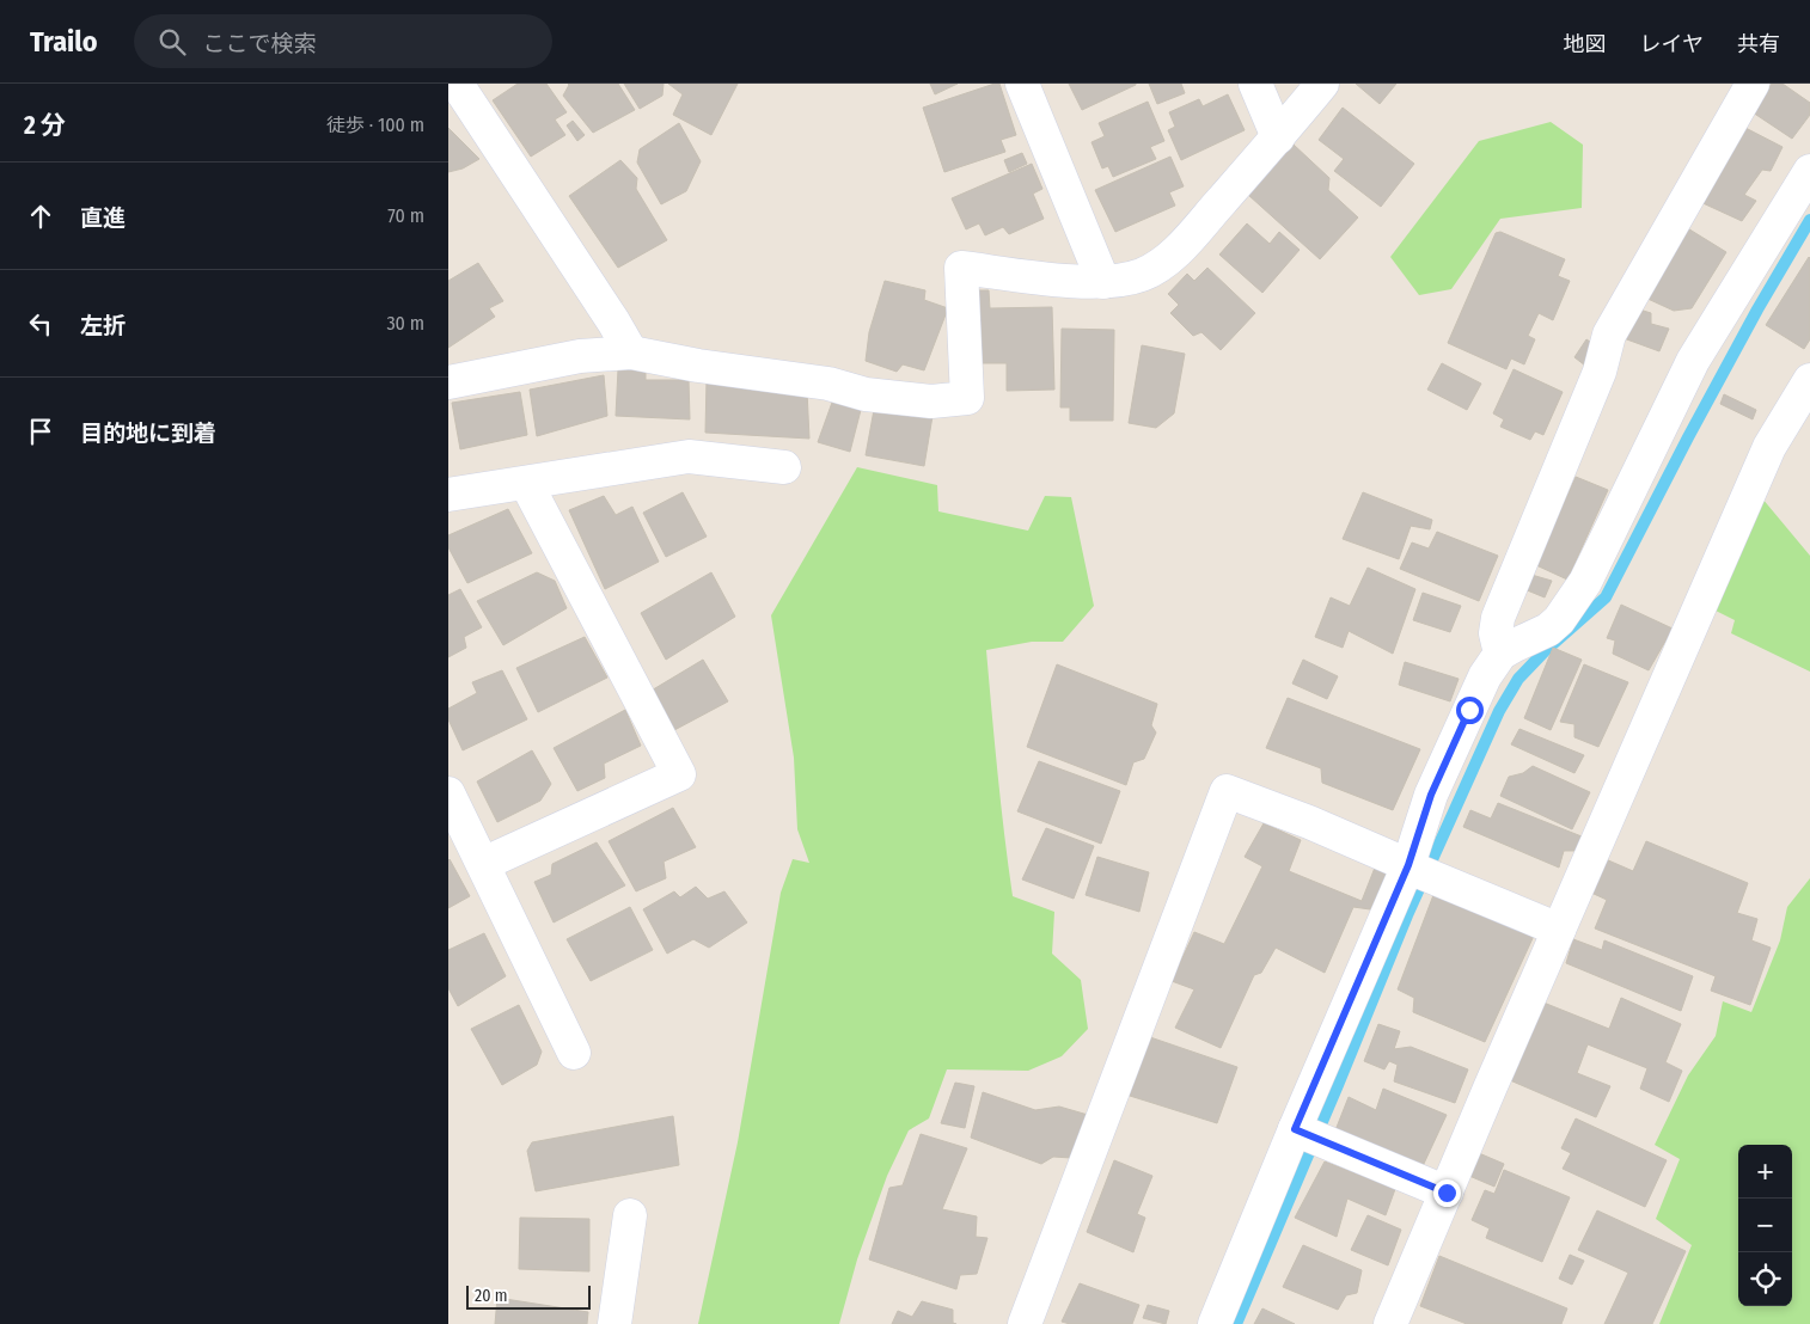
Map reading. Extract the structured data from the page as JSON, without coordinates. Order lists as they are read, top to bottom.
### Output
{
  "scale_bar": "20 m",
  "page": {
    "header": "Trailo",
    "search": "ここで検索",
    "nav": ["地図", "レイヤ", "共有"],
    "heading": ["2 分", "徒歩 · 100 m"],
    "list": [
      ["直進", "70 m"],
      ["左折", "30 m"],
      "目的地に到着"
    ],
    "map_buttons": ["+", "−"],
    "scale": "20 m"
  }
}
